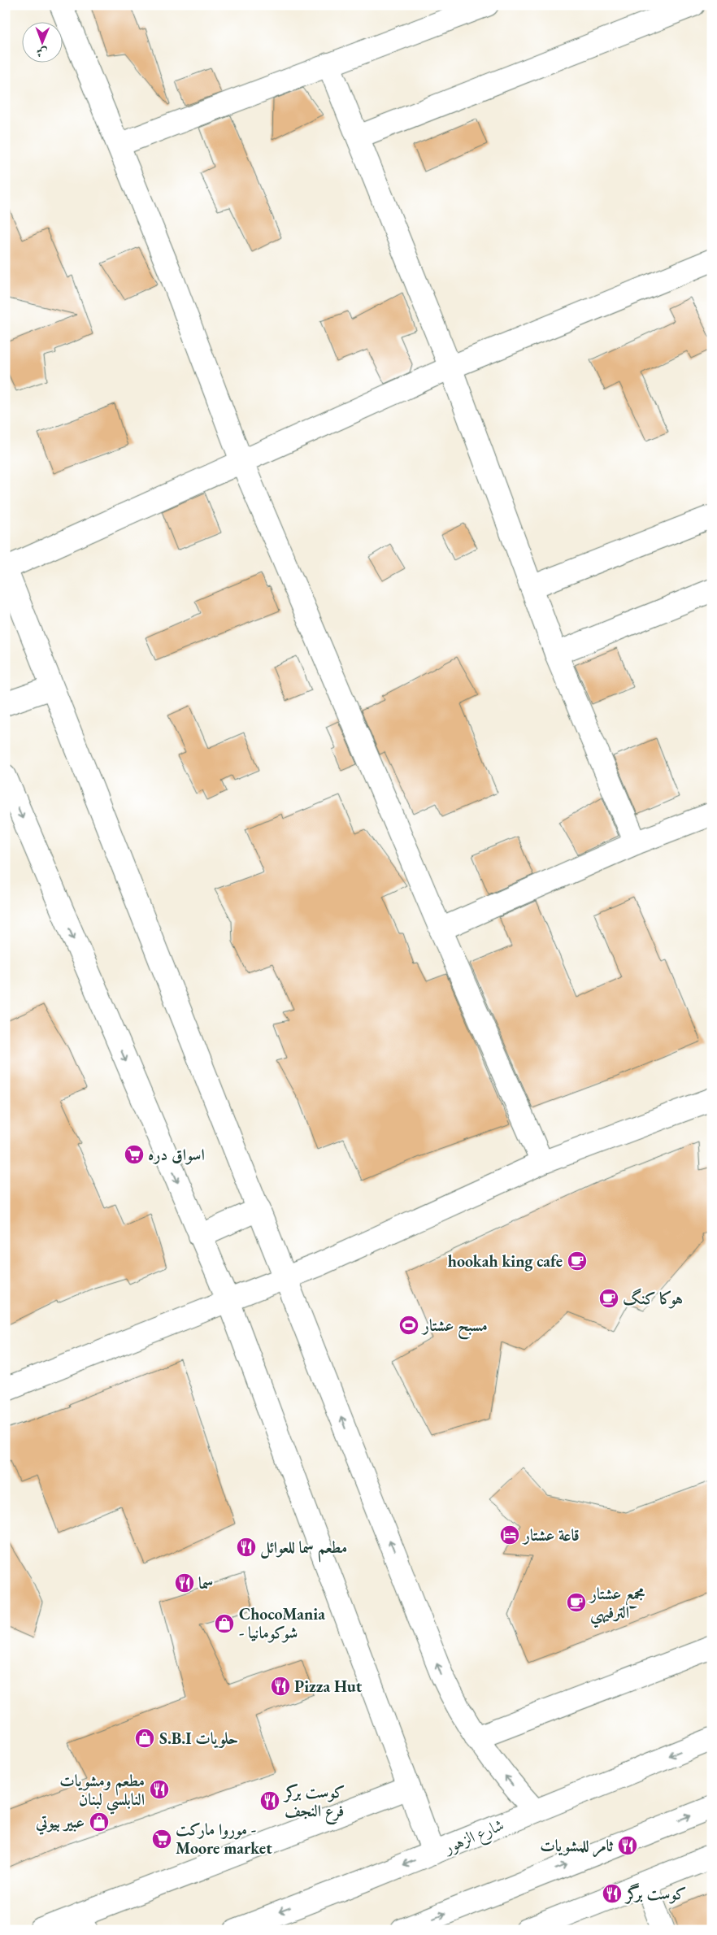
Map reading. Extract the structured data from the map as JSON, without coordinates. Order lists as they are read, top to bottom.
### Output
{
  "streets": {
    "street": ["شارع الزهور"]
  },
  "places": {
    "supermarket": ["اسواق دره", "موروا ماركت - Moore market"],
    "cafe": ["hookah king cafe", "هوكا كنگ", "مجمع عشتار الترفيهي"],
    "sports": ["مسبح عشتار"],
    "hotel": ["قاعة عشتار"],
    "restaurant": [
      "مطعم سما للعوائل",
      "سما",
      "Pizza Hut",
      "مطعم ومشويات النابلسي لبنان",
      "كوست بركر فرع النجف",
      "ثامر للمشويات",
      "كوست برگر"
    ],
    "shop": ["ChocoMania - شوكومانيا", "S.B.I حلويات", "عبير بيوتي"]
  },
  "north": "bottom"
}
